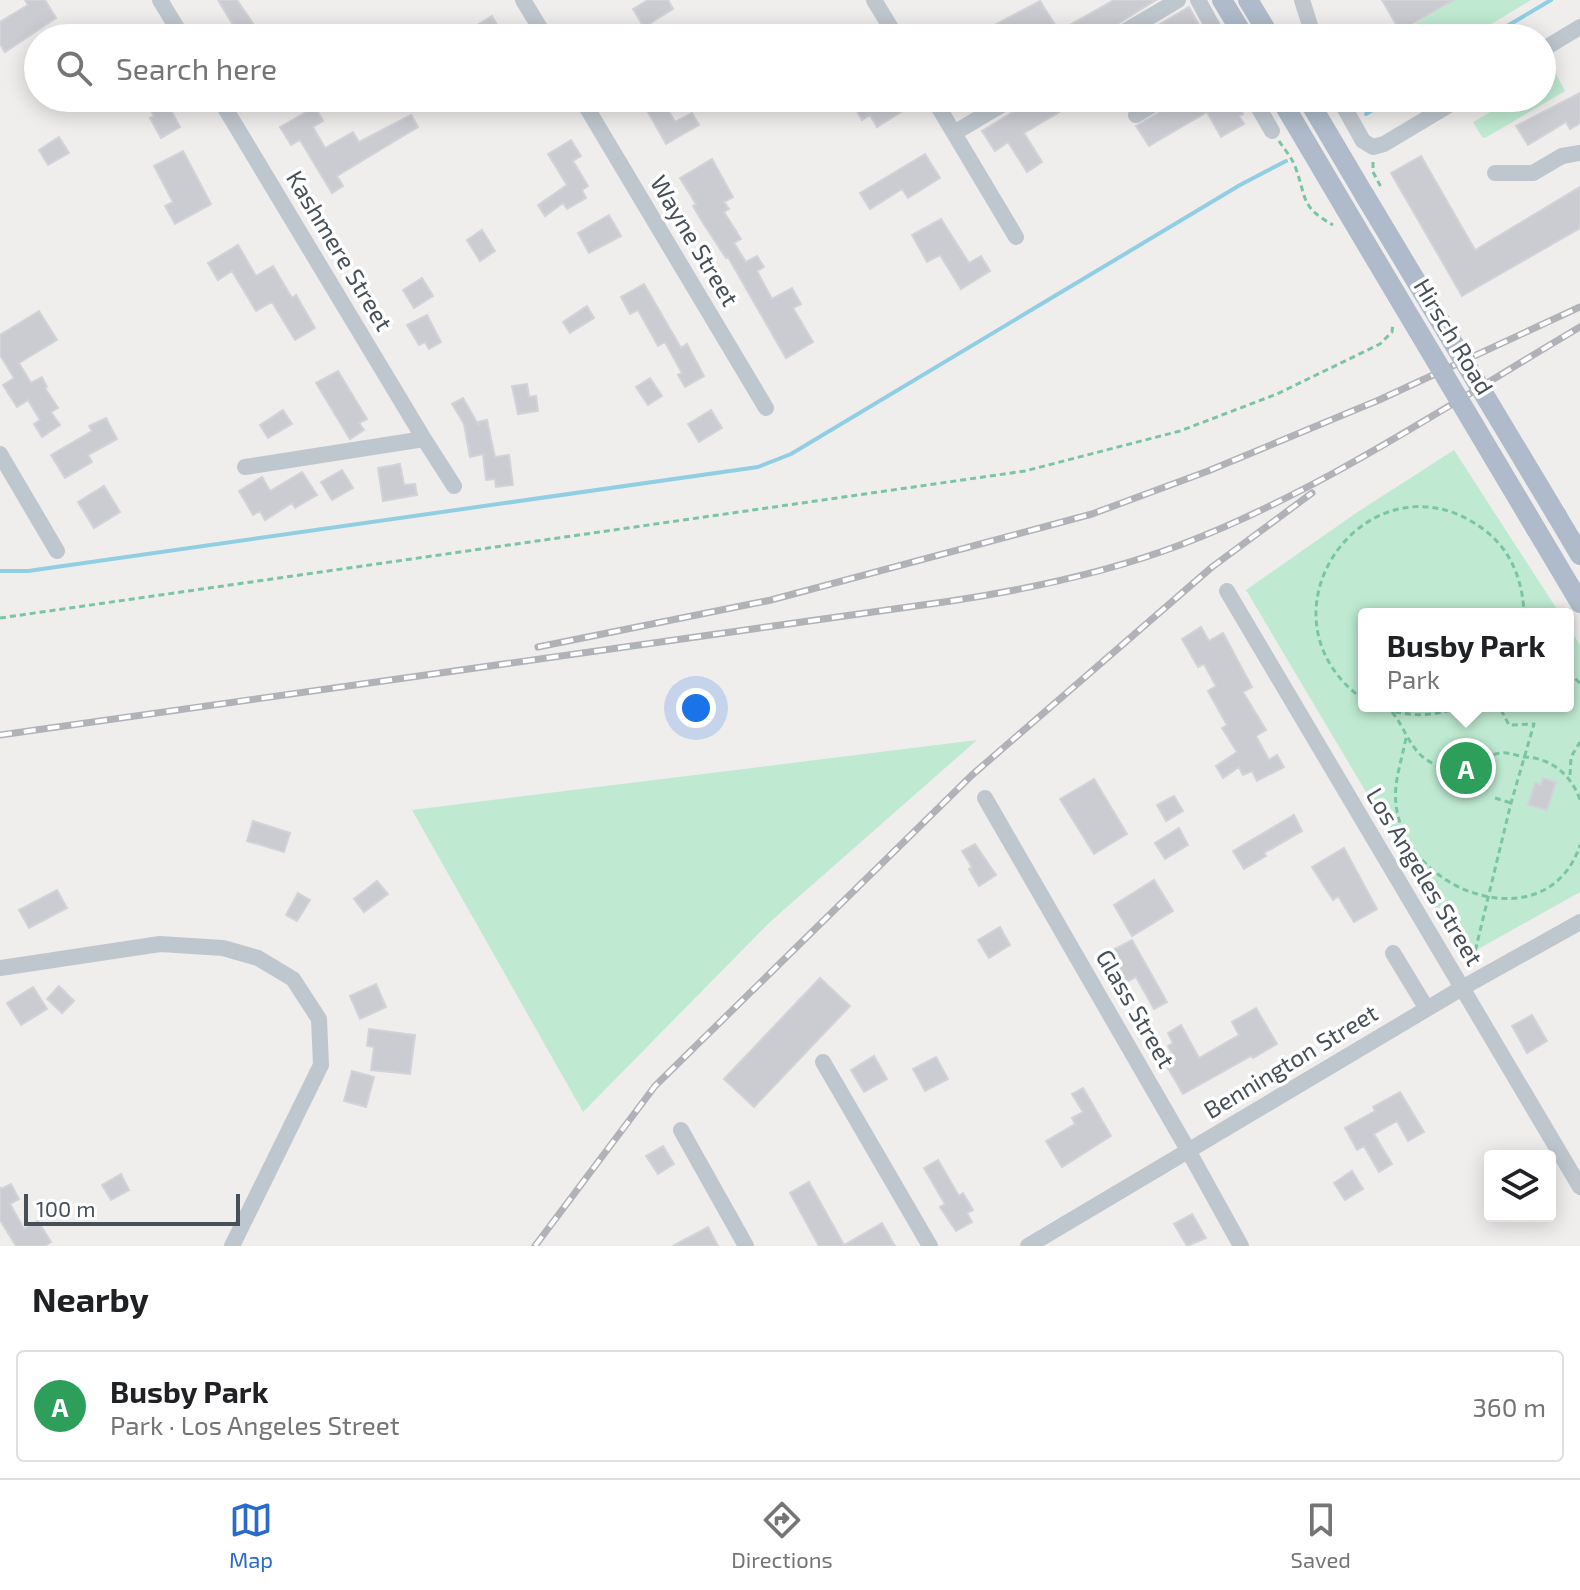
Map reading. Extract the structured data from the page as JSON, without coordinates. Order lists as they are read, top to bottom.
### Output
{
  "streets": {
    "main road": ["Hirsch Road"],
    "street": [
      "Wayne Street",
      "Kashmere Street",
      "Los Angeles Street",
      "Glass Street",
      "Bennington Street"
    ]
  },
  "crossings": [
    ["Los Angeles Street", "Bennington Street"],
    ["Glass Street", "Bennington Street"]
  ],
  "scale_bar": "100 m",
  "page": {
    "search": "Search here",
    "popup": ["Busby Park", "Park"],
    "pins": "A",
    "scale": "100 m",
    "heading": "Nearby",
    "list": [
      {
        "mark": "A",
        "name": "Busby Park",
        "note": "Park · Los Angeles Street",
        "value": "360 m"
      }
    ],
    "nav": ["Map", "Directions", "Saved"]
  }
}
